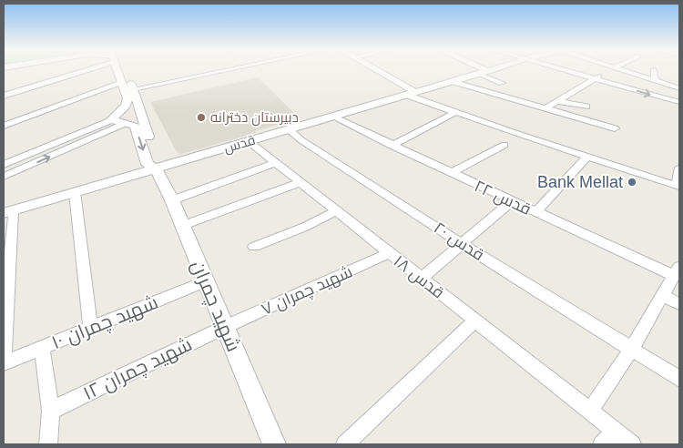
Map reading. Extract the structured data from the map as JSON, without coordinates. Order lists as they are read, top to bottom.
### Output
{
  "streets": {
    "street": [
      "قدس",
      "قدس ۲۲",
      "قدس ۲۰",
      "قدس ۱۸",
      "شهید چمران ۷",
      "شهید چمران",
      "شهید چمران ۱۰",
      "شهید چمران ۱۲"
    ]
  },
  "crossings": [
    ["قدس", "قدس ۲۲"],
    ["قدس", "قدس ۲۰"],
    ["قدس", "قدس ۱۸"],
    ["قدس", "شهید چمران"],
    ["قدس ۱۸", "شهید چمران ۷"],
    ["شهید چمران ۷", "شهید چمران"],
    ["شهید چمران ۷", "شهید چمران ۱۲"],
    ["شهید چمران", "شهید چمران ۱۰"],
    ["شهید چمران", "شهید چمران ۱۲"]
  ],
  "places": ["دبیرستان دخترانه", "Bank Mellat"]
}
